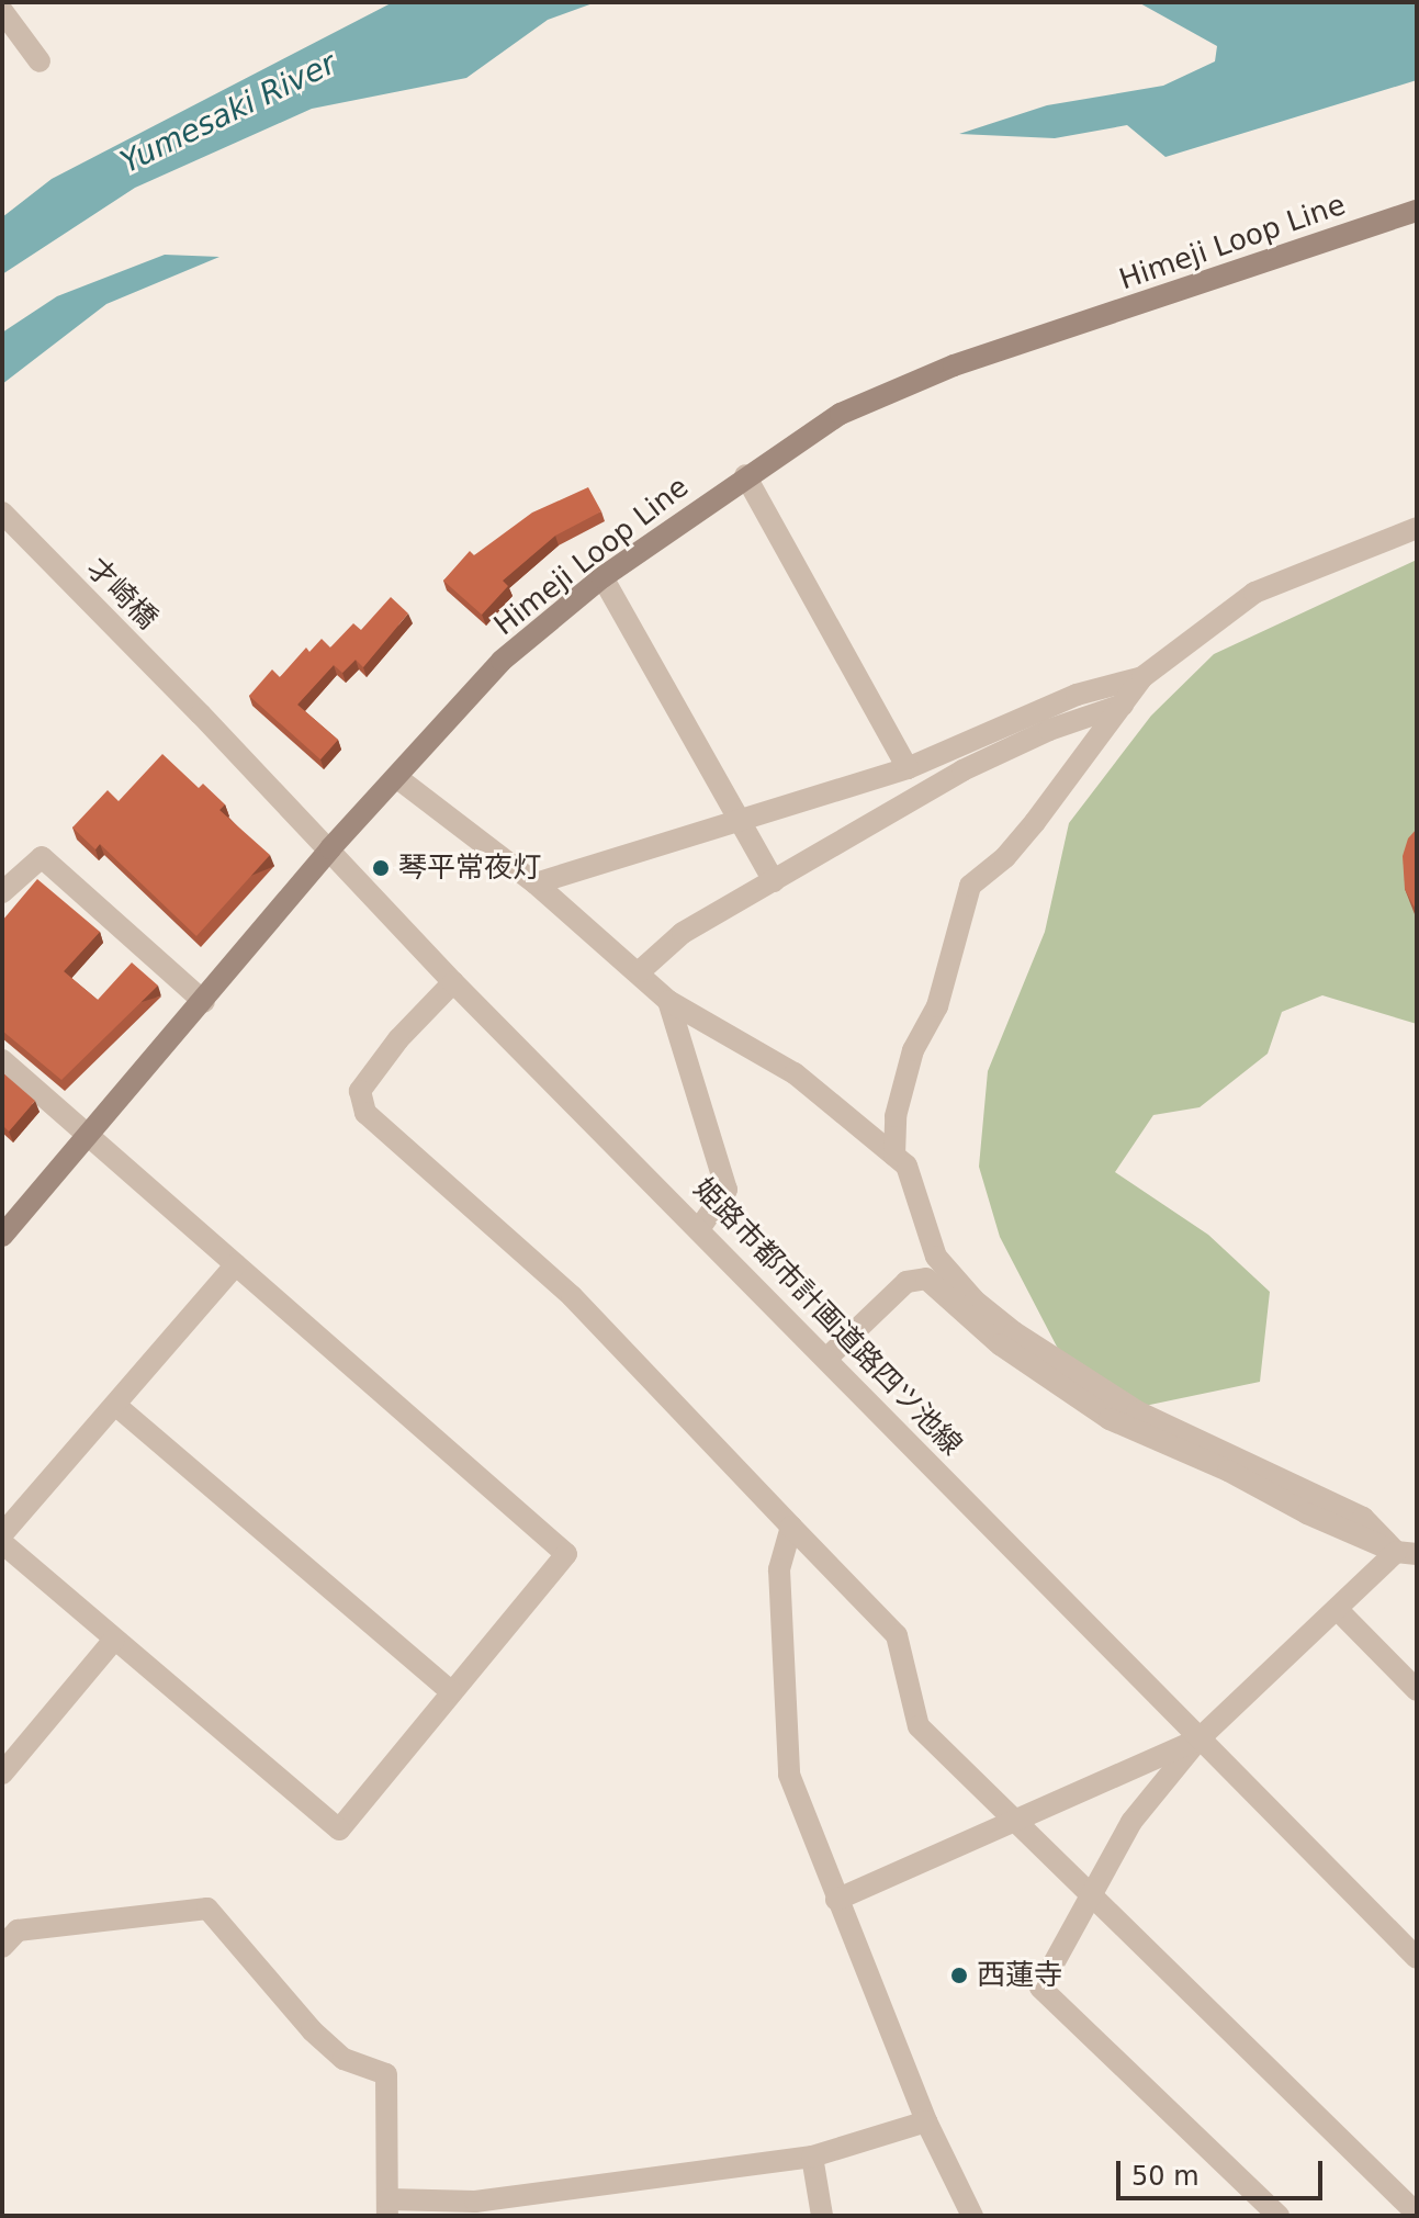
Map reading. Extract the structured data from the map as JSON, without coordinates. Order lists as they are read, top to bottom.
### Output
{
  "streets": {
    "main road": ["Himeji Loop Line"],
    "street": ["才崎橋", "姫路市都市計画道路四ツ池線"]
  },
  "crossings": [
    ["Himeji Loop Line", "姫路市都市計画道路四ツ池線"],
    ["才崎橋", "姫路市都市計画道路四ツ池線"]
  ],
  "water": ["Yumesaki River"],
  "places": ["琴平常夜灯", "西蓮寺"],
  "scale_bar": "50 m"
}
